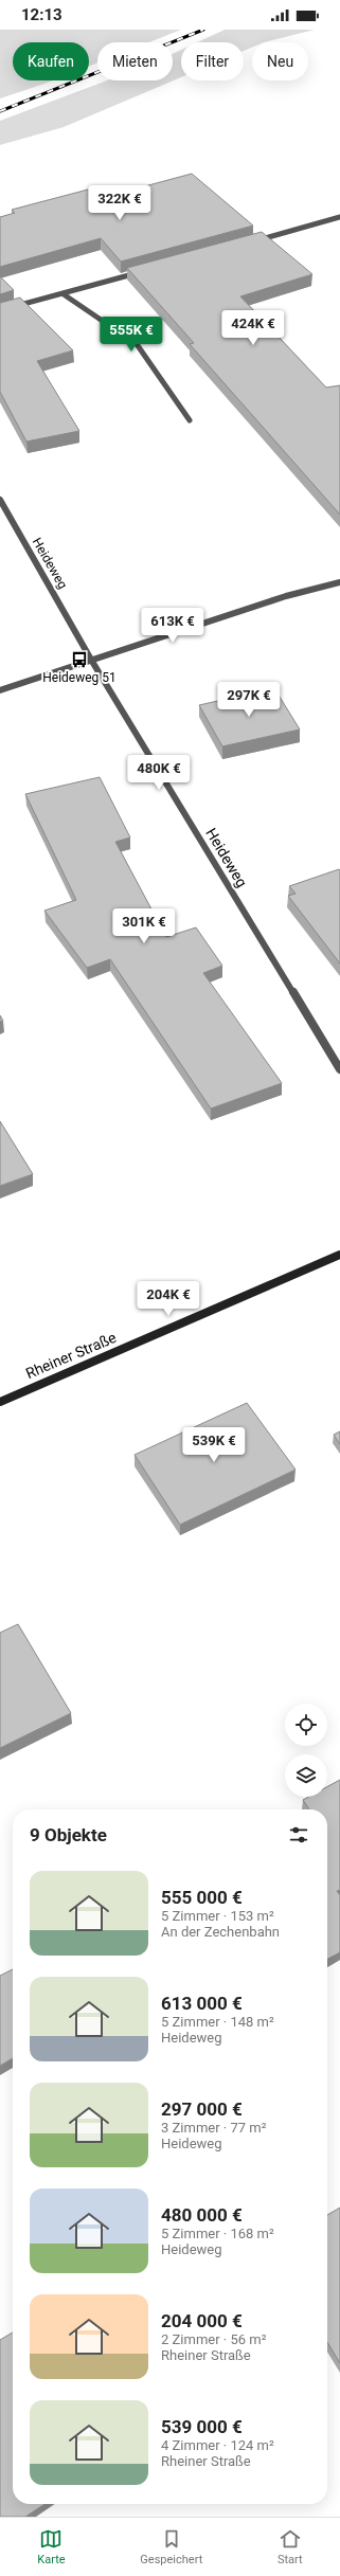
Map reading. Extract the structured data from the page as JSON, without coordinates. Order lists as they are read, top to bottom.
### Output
{
  "streets": {
    "main road": ["Rheiner Straße"],
    "street": ["Heideweg"]
  },
  "places": {
    "bus stop": ["Heideweg 51"]
  },
  "page": {
    "status": "12:13",
    "chip": [
      "Kaufen",
      "Mieten",
      "Filter",
      "Neu"
    ],
    "price": [
      "322K €",
      "424K €",
      "555K €",
      "613K €",
      "297K €",
      "480K €",
      "301K €",
      "204K €",
      "539K €"
    ],
    "heading": "9 Objekte",
    "list": [
      {
        "name": "555 000 €",
        "note": "5 Zimmer · 153 m² · An der Zechenbahn"
      },
      {
        "name": "613 000 €",
        "note": "5 Zimmer · 148 m² · Heideweg"
      },
      {
        "name": "297 000 €",
        "note": "3 Zimmer · 77 m² · Heideweg"
      },
      {
        "name": "480 000 €",
        "note": "5 Zimmer · 168 m² · Heideweg"
      },
      {
        "name": "204 000 €",
        "note": "2 Zimmer · 56 m² · Rheiner Straße"
      },
      {
        "name": "539 000 €",
        "note": "4 Zimmer · 124 m² · Rheiner Straße"
      }
    ],
    "tabs": ["Karte", "Gespeichert", "Start"]
  }
}
